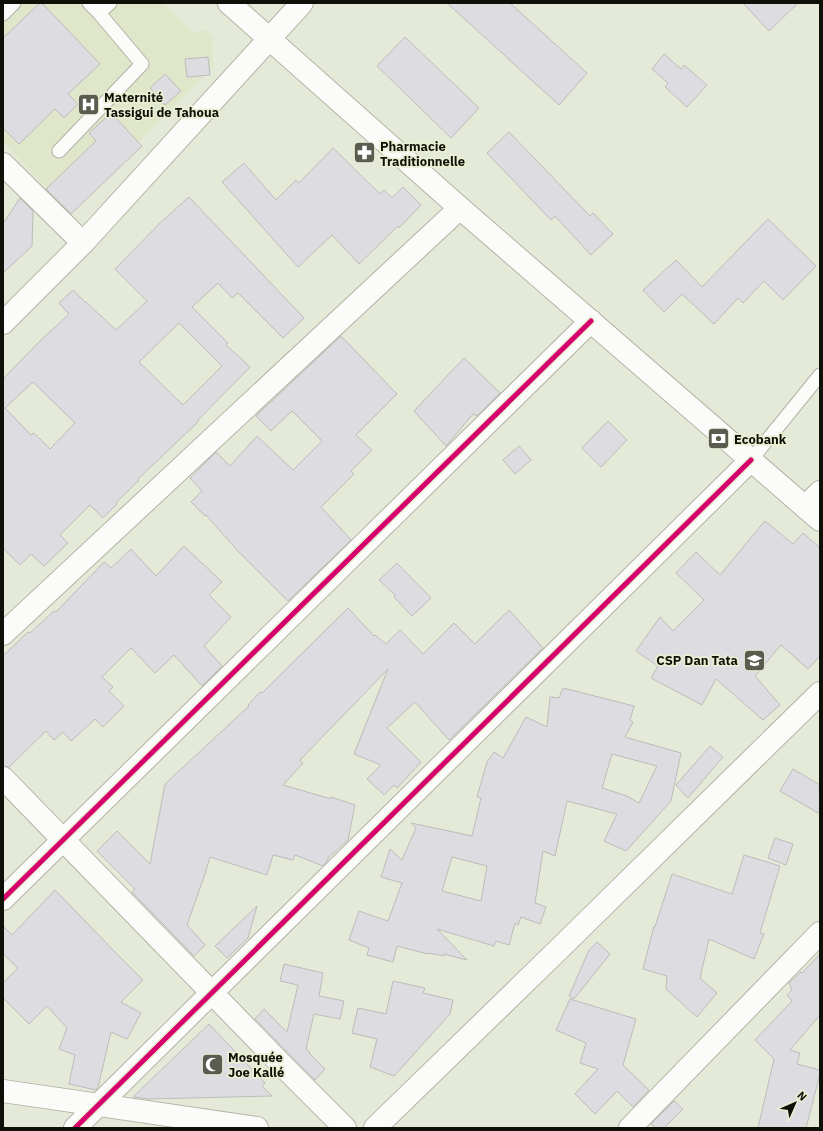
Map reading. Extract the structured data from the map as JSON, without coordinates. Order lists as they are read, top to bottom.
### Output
{
  "places": {
    "hospital": ["Maternité Tassigui de Tahoua"],
    "pharmacy": ["Pharmacie Traditionnelle"],
    "bank": ["Ecobank"],
    "school or university": ["CSP Dan Tata"],
    "mosque": ["Mosquée Joe Kallé"]
  },
  "north": "top right"
}
